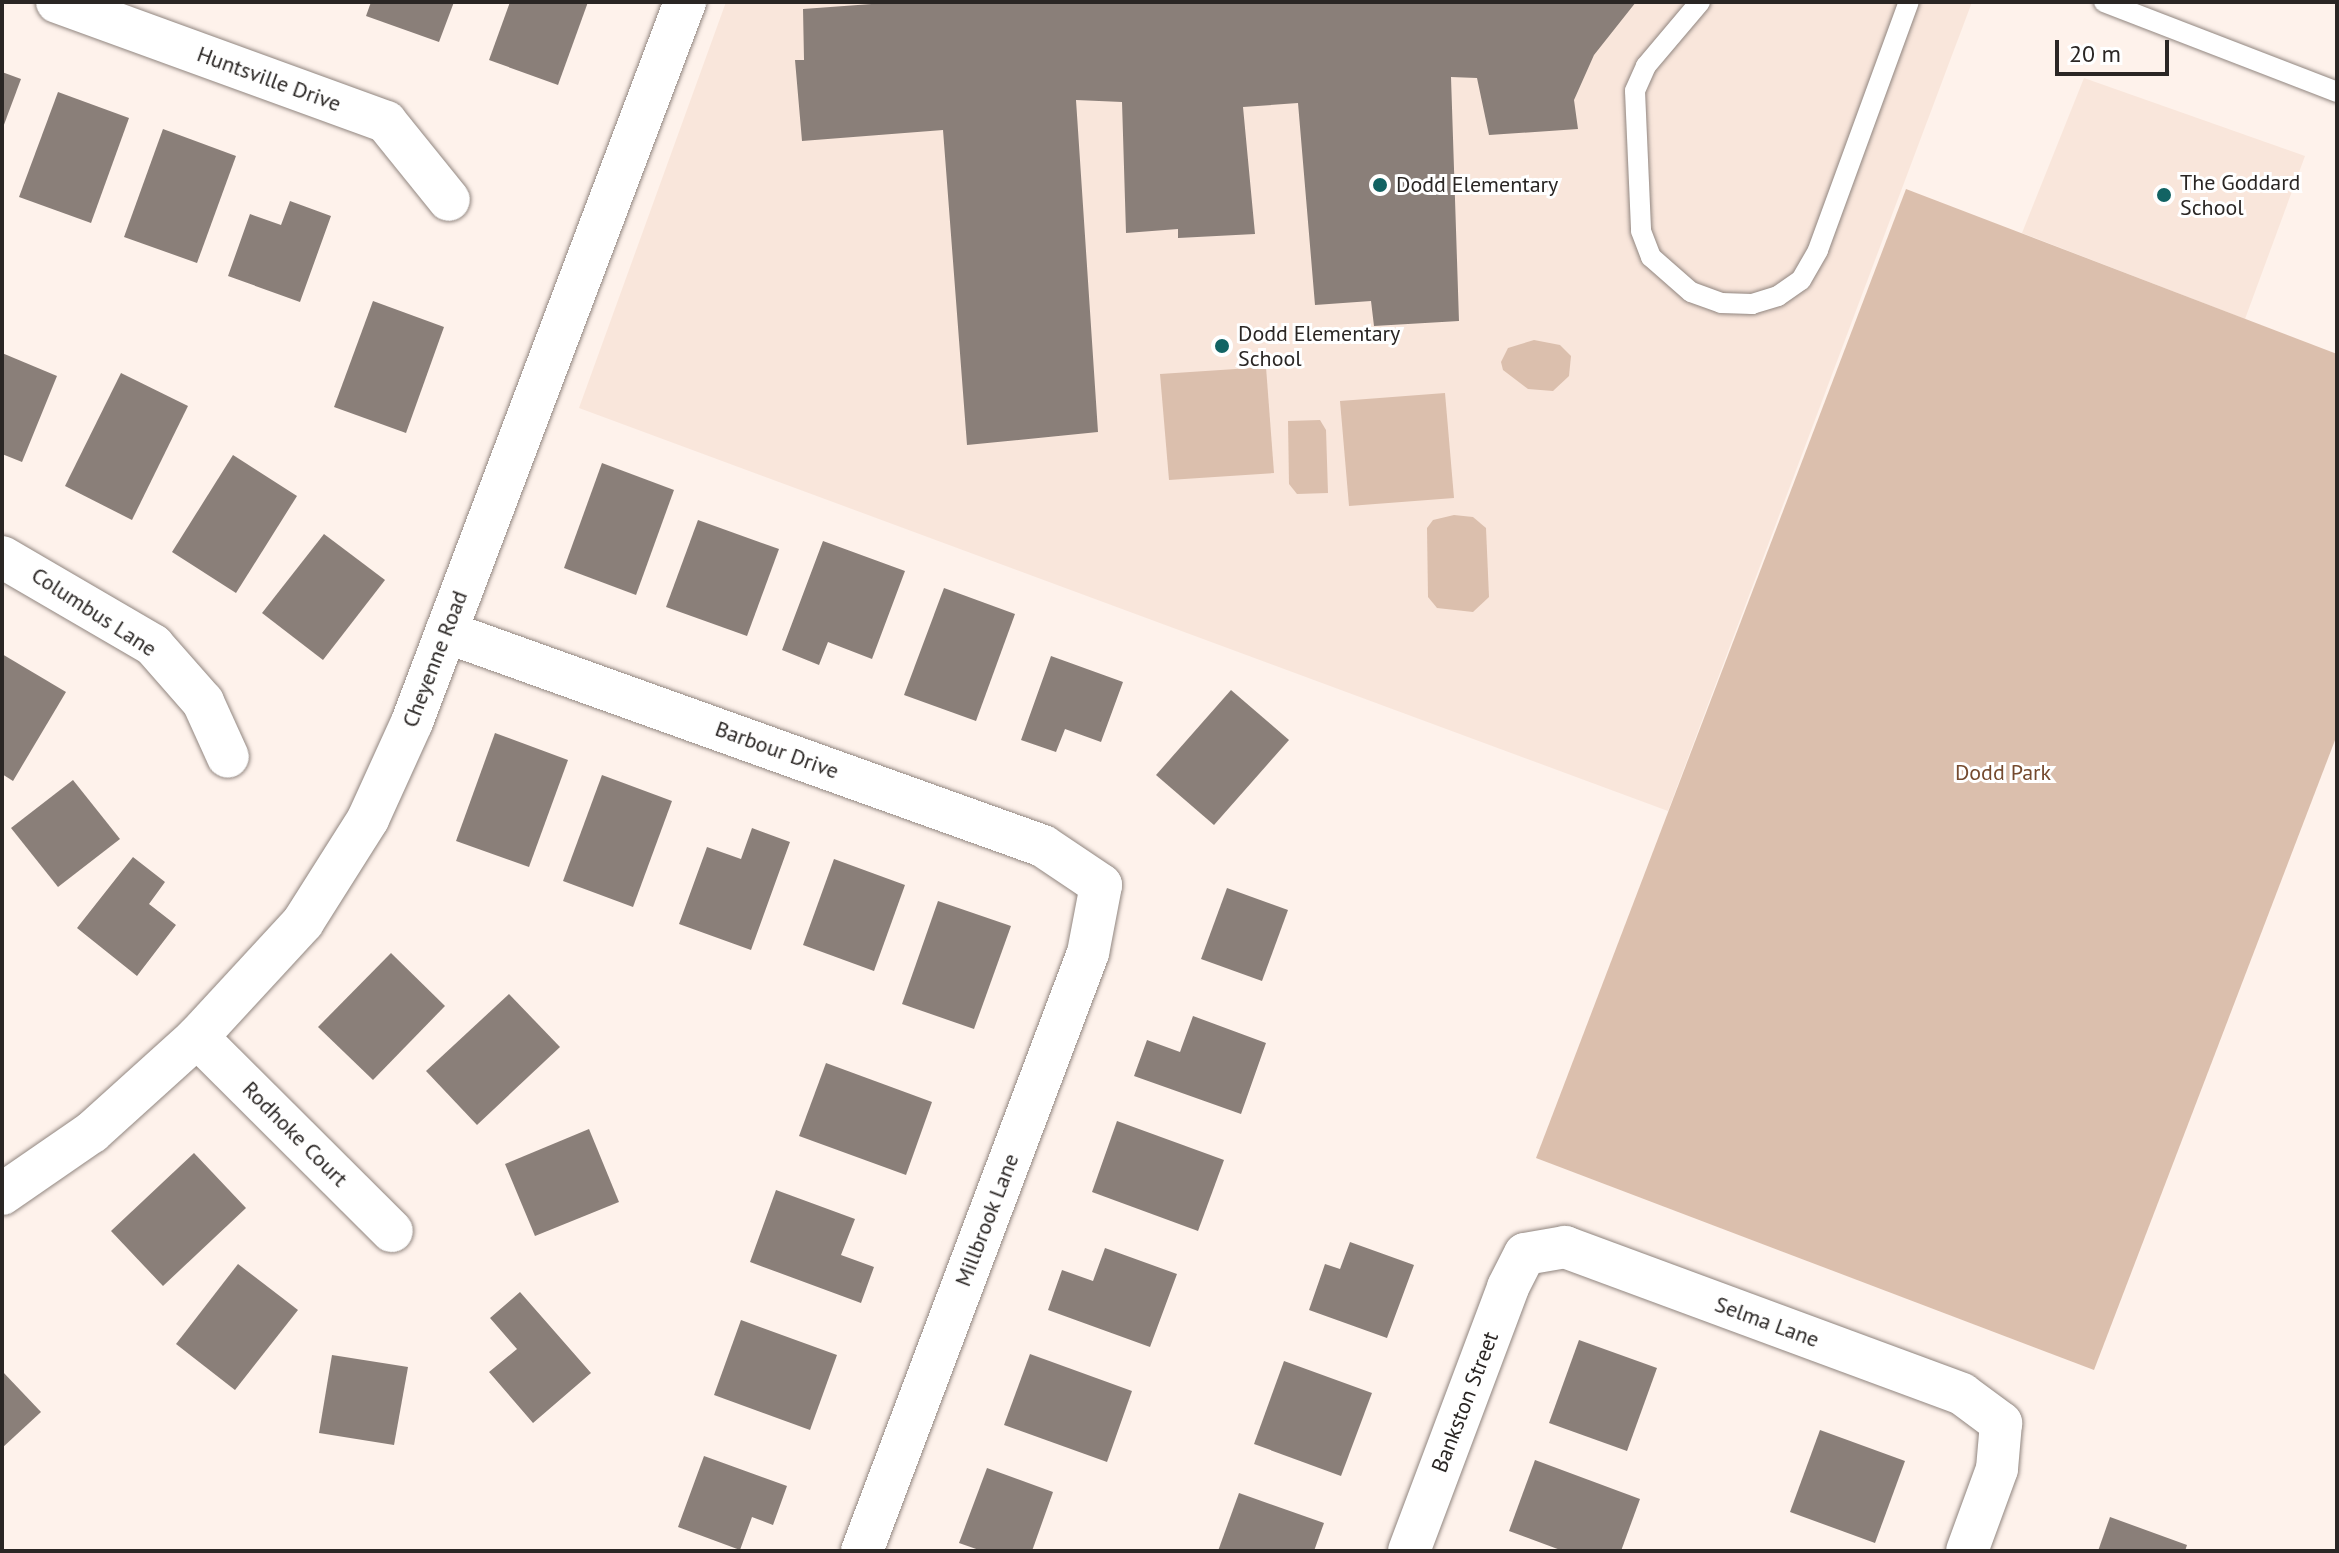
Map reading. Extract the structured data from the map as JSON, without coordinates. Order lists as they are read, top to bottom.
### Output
{
  "streets": {
    "street": [
      "Huntsville Drive",
      "Columbus Lane",
      "Cheyenne Road",
      "Barbour Drive",
      "Rodhoke Court",
      "Millbrook Lane",
      "Selma Lane",
      "Bankston Street"
    ]
  },
  "crossings": [
    ["Cheyenne Road", "Barbour Drive"],
    ["Cheyenne Road", "Rodhoke Court"],
    ["Barbour Drive", "Millbrook Lane"],
    ["Selma Lane", "Bankston Street"]
  ],
  "parks": ["Dodd Park"],
  "places": ["Dodd Elementary", "The Goddard School", "Dodd Elementary School"],
  "scale_bar": "20 m"
}
